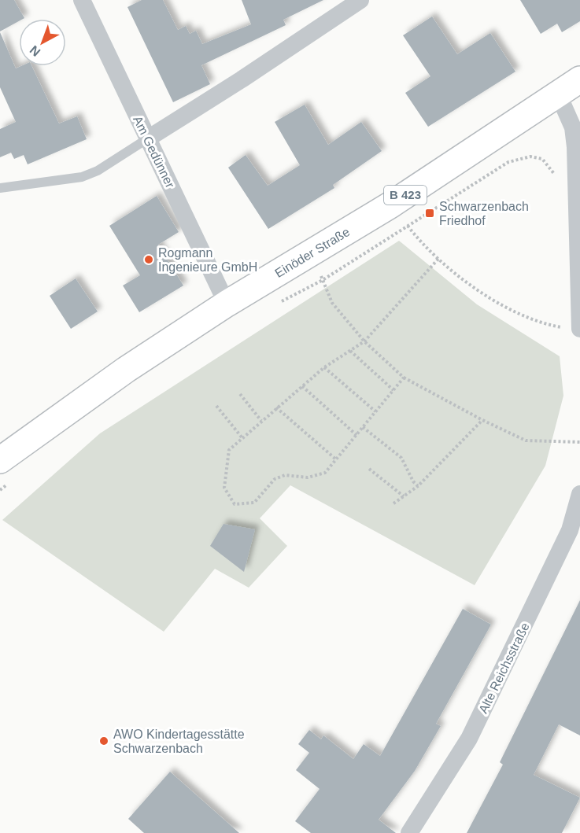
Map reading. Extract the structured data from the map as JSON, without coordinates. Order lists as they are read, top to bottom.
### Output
{
  "streets": {
    "main road": ["B 423", "Einöder Straße"],
    "street": ["Am Gedünner", "Alte Reichsstraße"]
  },
  "crossings": [
    ["Am Gedünner", "Einöder Straße"]
  ],
  "places": {
    "transit": ["Schwarzenbach Friedhof"],
    "other": ["Rogmann Ingenieure GmbH", "AWO Kindertagesstätte Schwarzenbach"]
  },
  "north": "bottom left"
}
